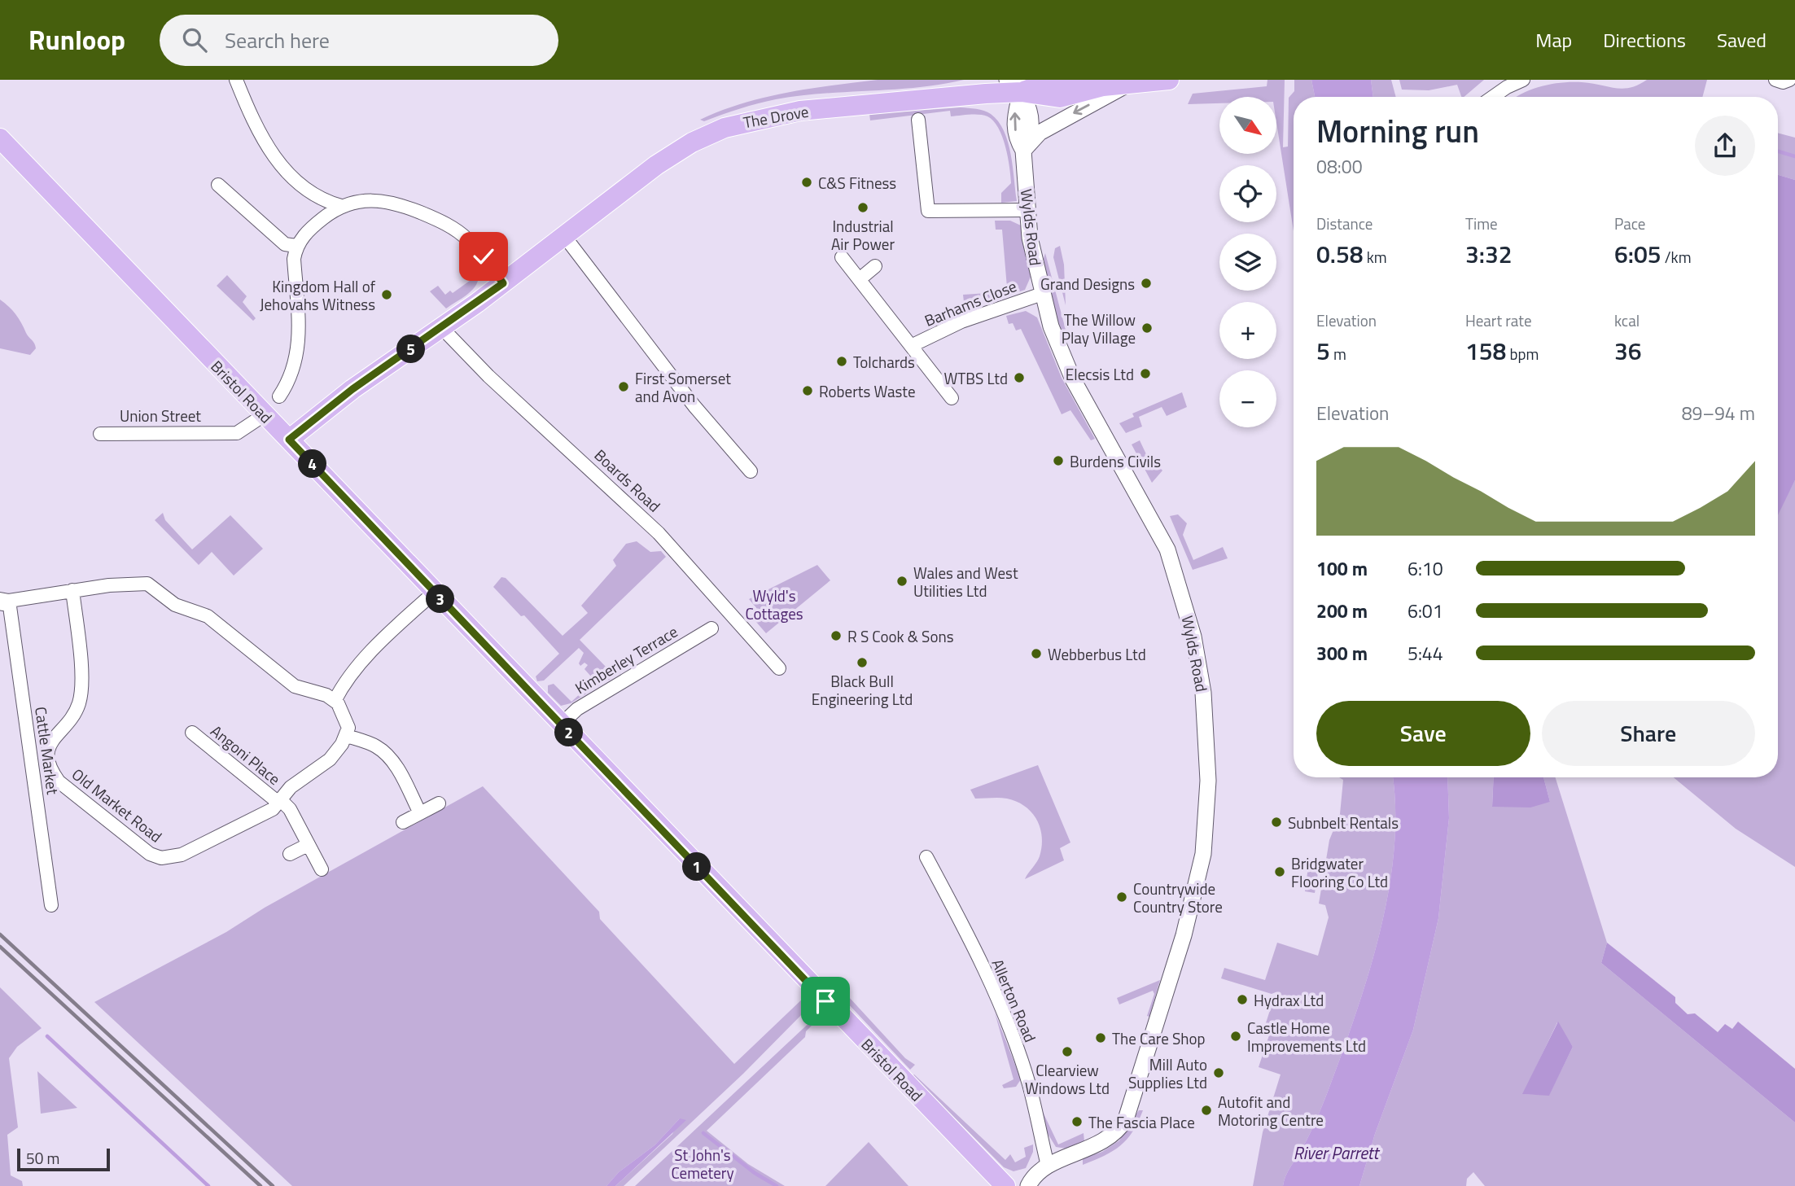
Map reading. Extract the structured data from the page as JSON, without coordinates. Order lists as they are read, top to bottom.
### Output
{
  "streets": {
    "main road": ["The Drove", "Bristol Road"],
    "street": [
      "Wylds Road",
      "Barhams Close",
      "Union Street",
      "Boards Road",
      "Kimberley Terrace",
      "Cattle Market",
      "Angoni Place",
      "Old Market Road",
      "Allerton Road"
    ]
  },
  "crossings": [
    ["The Drove", "Wylds Road"],
    ["The Drove", "Bristol Road"],
    ["The Drove", "Boards Road"],
    ["Wylds Road", "Barhams Close"],
    ["Wylds Road", "Allerton Road"],
    ["Bristol Road", "Union Street"],
    ["Bristol Road", "Kimberley Terrace"],
    ["Cattle Market", "Old Market Road"],
    ["Angoni Place", "Old Market Road"]
  ],
  "water": ["River Parrett"],
  "parks": ["Wyld's Cottages", "St John's Cemetery"],
  "places": [
    "C&S Fitness",
    "Industrial Air Power",
    "Grand Designs",
    "Kingdom Hall of Jehovahs Witness",
    "The Willow Play Village",
    "Tolchards",
    "Elecsis Ltd",
    "WTBS Ltd",
    "First Somerset and Avon",
    "Roberts Waste",
    "Burdens Civils",
    "Wales and West Utilities Ltd",
    "R S Cook & Sons",
    "Webberbus Ltd",
    "Black Bull Engineering Ltd",
    "Subnbelt Rentals",
    "Bridgwater Flooring Co Ltd",
    "Countrywide Country Store",
    "Hydrax Ltd",
    "Castle Home Improvements Ltd",
    "The Care Shop",
    "Clearview Windows Ltd",
    "Mill Auto Supplies Ltd",
    "Autofit and Motoring Centre",
    "The Fascia Place"
  ],
  "scale_bar": "50 m",
  "north": "bottom right",
  "page": {
    "header": "Runloop",
    "search": "Search here",
    "nav": ["Map", "Directions", "Saved"],
    "map_buttons": ["+", "−"],
    "heading": ["Morning run", "08:00"],
    "stats": [
      ["Distance", "0.58 km"],
      ["Time", "3:32"],
      ["Pace", "6:05 /km"],
      ["Elevation", "5 m"],
      ["Heart rate", "158 bpm"],
      ["kcal", "36"]
    ],
    "pins": [
      "5",
      "4",
      "3",
      "2",
      "1"
    ],
    "chart": ["Elevation", "89–94 m"],
    "list": [
      {
        "name": "100 m",
        "note": "6:10"
      },
      {
        "name": "200 m",
        "note": "6:01"
      },
      {
        "name": "300 m",
        "note": "5:44"
      }
    ],
    "buttons": ["Save", "Share"],
    "scale": "50 m"
  }
}
